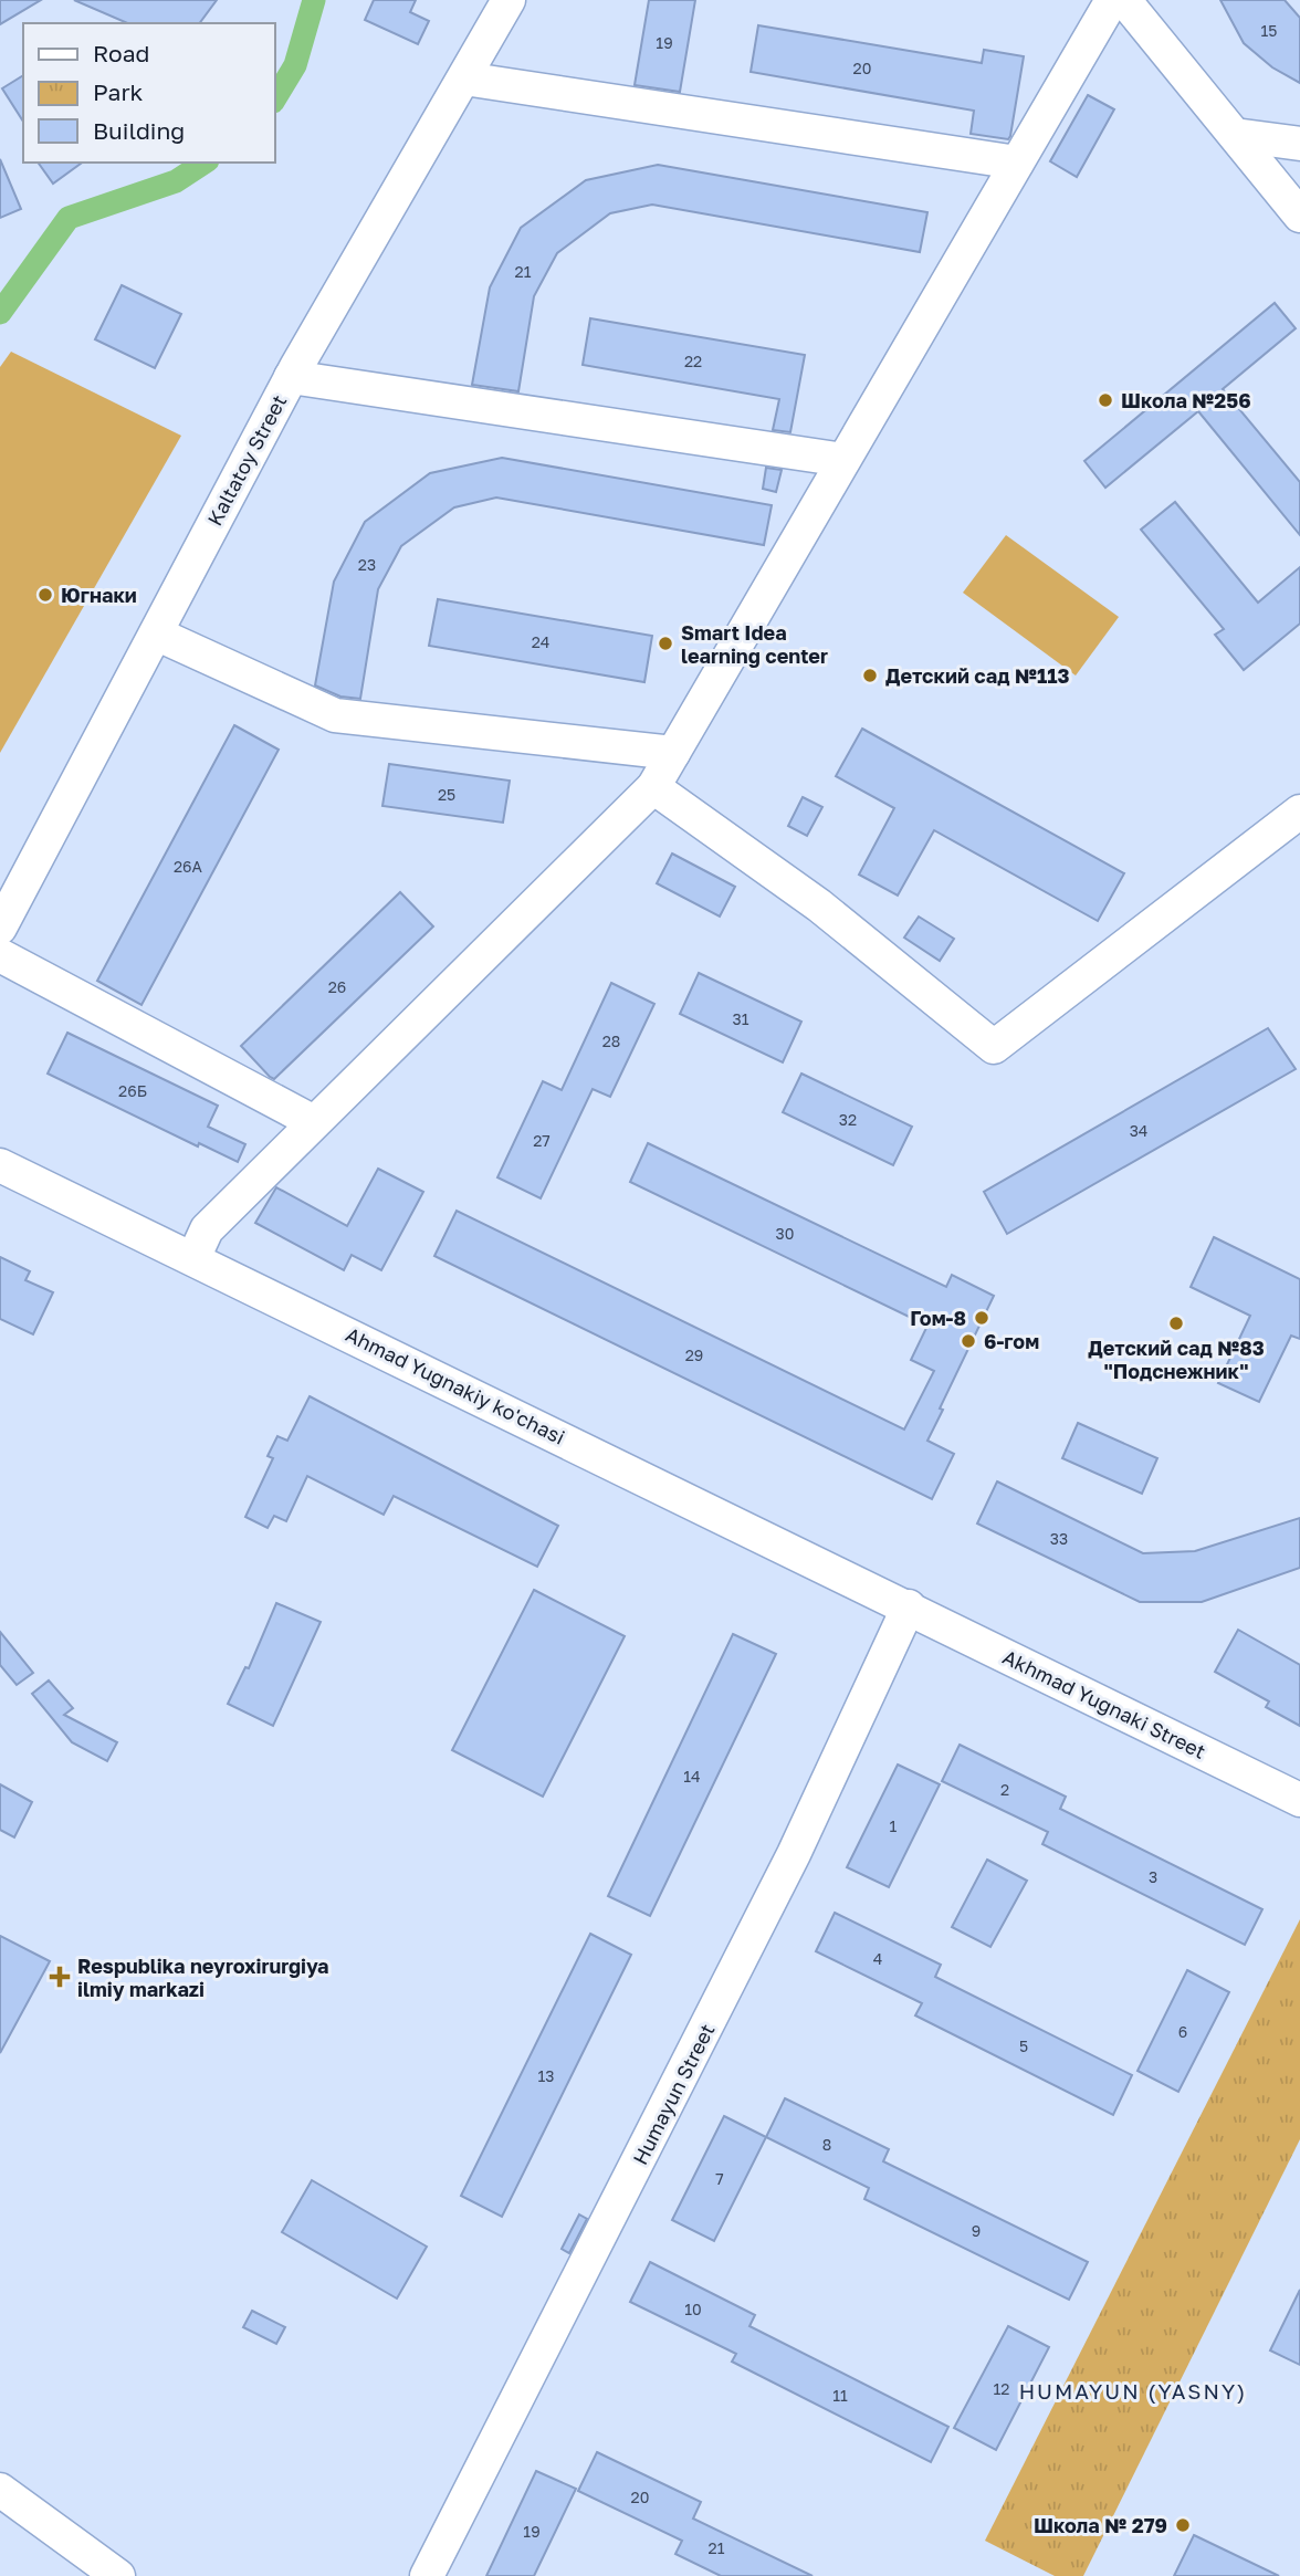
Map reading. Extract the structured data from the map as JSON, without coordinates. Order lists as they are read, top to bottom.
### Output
{
  "streets": {
    "street": [
      "Kaltatoy Street",
      "Ahmad Yugnakiy ko'chasi",
      "Akhmad Yugnaki Street",
      "Humayun Street"
    ]
  },
  "crossings": [
    ["Ahmad Yugnakiy ko'chasi", "Akhmad Yugnaki Street"],
    ["Ahmad Yugnakiy ko'chasi", "Humayun Street"],
    ["Akhmad Yugnaki Street", "Humayun Street"]
  ],
  "districts": ["HUMAYUN (YASNY)"],
  "places": {
    "other": [
      "Школа №256",
      "Югнаки",
      "Smart Idea learning center",
      "Детский сад №113",
      "Гом-8",
      "Детский сад №83 \"Подснежник\"",
      "6-гом",
      "Школа № 279"
    ],
    "health": ["Respublika neyroxirurgiya ilmiy markazi"]
  },
  "house_numbers": [
    "15",
    "19",
    "20",
    "21",
    "22",
    "23",
    "24",
    "25",
    "26A",
    "26",
    "31",
    "28",
    "26Б",
    "32",
    "34",
    "27",
    "30",
    "29",
    "33",
    "14",
    "2",
    "1",
    "3",
    "4",
    "6",
    "5",
    "13",
    "8",
    "7",
    "9",
    "10",
    "12",
    "11",
    "20",
    "19",
    "21"
  ],
  "legend": ["Road", "Park", "Building"]
}
